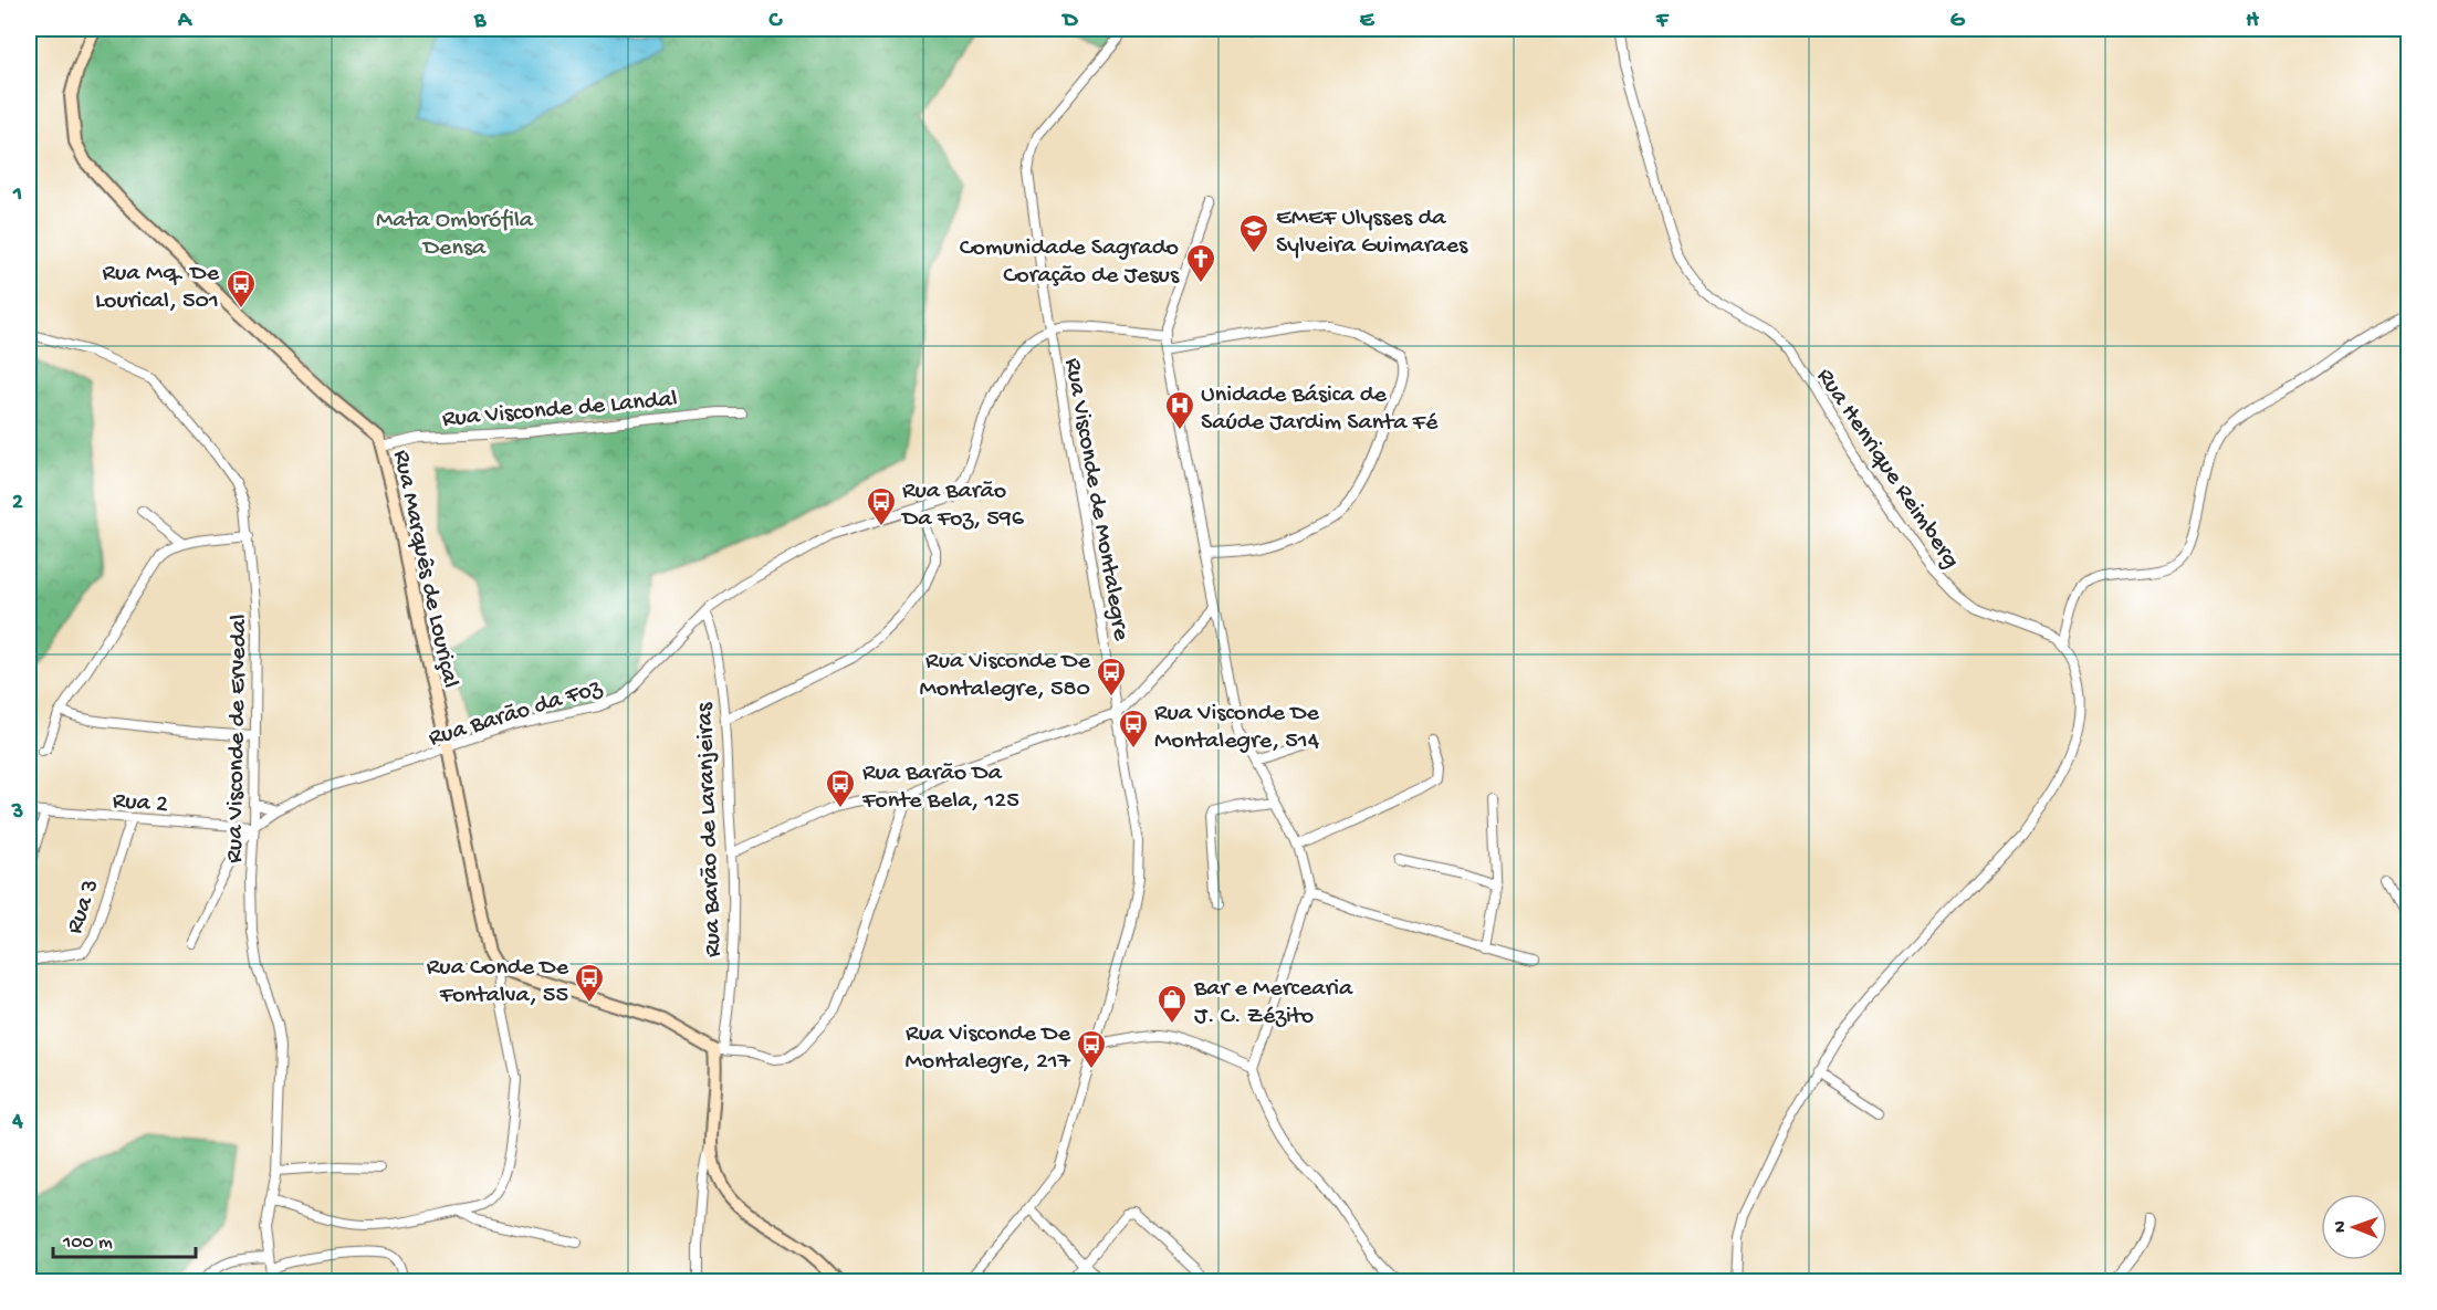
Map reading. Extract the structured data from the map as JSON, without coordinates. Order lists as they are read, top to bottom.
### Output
{
  "streets": {
    "main road": ["Rua Marquês de Louriçal", "Rua Barão de Laranjeiras"],
    "street": [
      "Rua Visconde de Landal",
      "Rua Henrique Reimberg",
      "Rua Visconde de Montalegre",
      "Rua Barão da Foz",
      "Rua Visconde de Ervedal",
      "Rua 2",
      "Rua 3"
    ]
  },
  "crossings": [
    ["Rua Visconde de Landal", "Rua Marquês de Louriçal"],
    ["Rua Visconde de Montalegre", "Rua Barão da Foz"],
    ["Rua Marquês de Louriçal", "Rua Barão da Foz"],
    ["Rua Barão da Foz", "Rua Visconde de Ervedal"],
    ["Rua Barão da Foz", "Rua 2"],
    ["Rua Barão da Foz", "Rua Barão de Laranjeiras"],
    ["Rua Visconde de Ervedal", "Rua 2"],
    ["Rua 2", "Rua 3"]
  ],
  "parks": ["Mata Ombrófila Densa"],
  "places": {
    "school or university": ["EMEF Ulysses da Sylveira Guimaraes"],
    "church": ["Comunidade Sagrado Coração de Jesus"],
    "bus stop": [
      "Rua Mq. De Lourical, 501",
      "Rua Barão Da Foz, 596",
      "Rua Visconde De Montalegre, 580",
      "Rua Visconde De Montalegre, 514",
      "Rua Barão Da Fonte Bela, 125",
      "Rua Conde De Fontalva, 55",
      "Rua Visconde De Montalegre, 217"
    ],
    "hospital": ["Unidade Básica de Saúde Jardim Santa Fé"],
    "shop": ["Bar e Mercearia J. C. Zézito"]
  },
  "scale_bar": "100 m",
  "north": "left",
  "grid": {
    "columns": [
      "A",
      "B",
      "C",
      "D",
      "E",
      "F",
      "G",
      "H"
    ],
    "rows": [
      "1",
      "2",
      "3",
      "4"
    ]
  }
}
